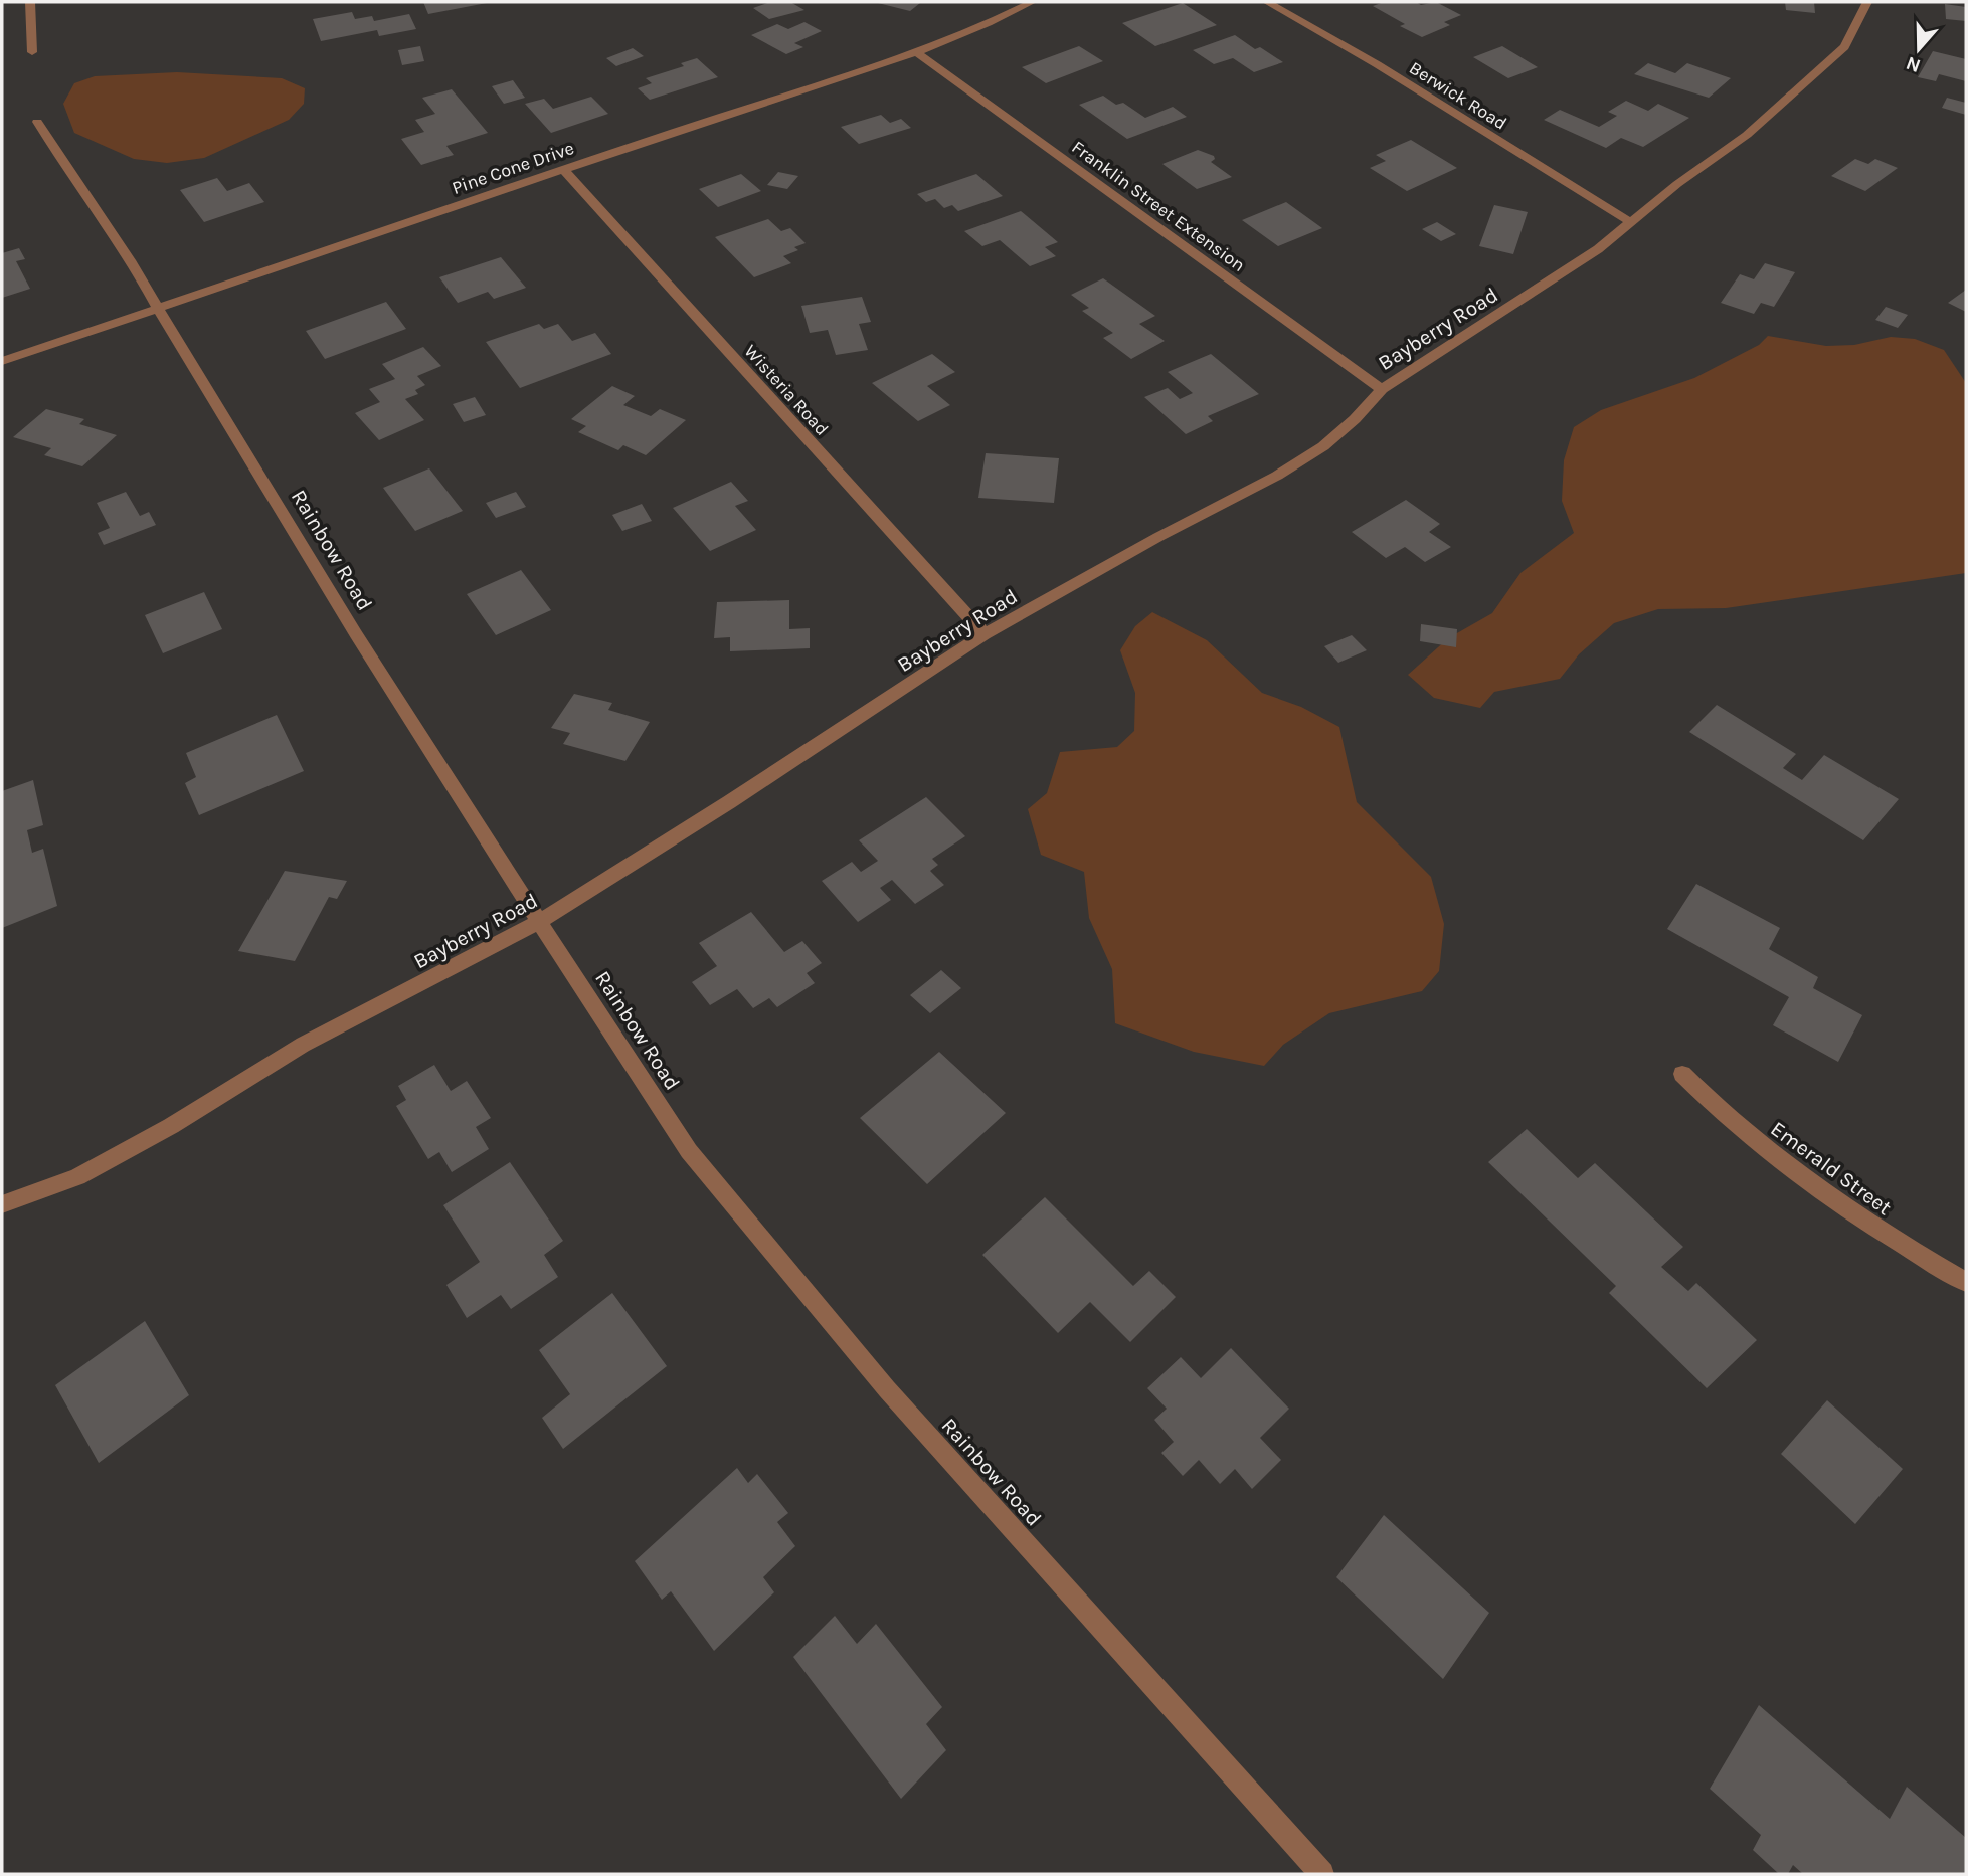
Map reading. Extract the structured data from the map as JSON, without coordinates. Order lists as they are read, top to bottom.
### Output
{
  "streets": {
    "street": [
      "Berwick Road",
      "Pine Cone Drive",
      "Franklin Street Extension",
      "Bayberry Road",
      "Wisteria Road",
      "Rainbow Road",
      "Emerald Street"
    ]
  },
  "crossings": [
    ["Berwick Road", "Bayberry Road"],
    ["Pine Cone Drive", "Franklin Street Extension"],
    ["Pine Cone Drive", "Wisteria Road"],
    ["Pine Cone Drive", "Rainbow Road"],
    ["Franklin Street Extension", "Bayberry Road"],
    ["Bayberry Road", "Wisteria Road"],
    ["Bayberry Road", "Rainbow Road"]
  ],
  "north": "bottom"
}
